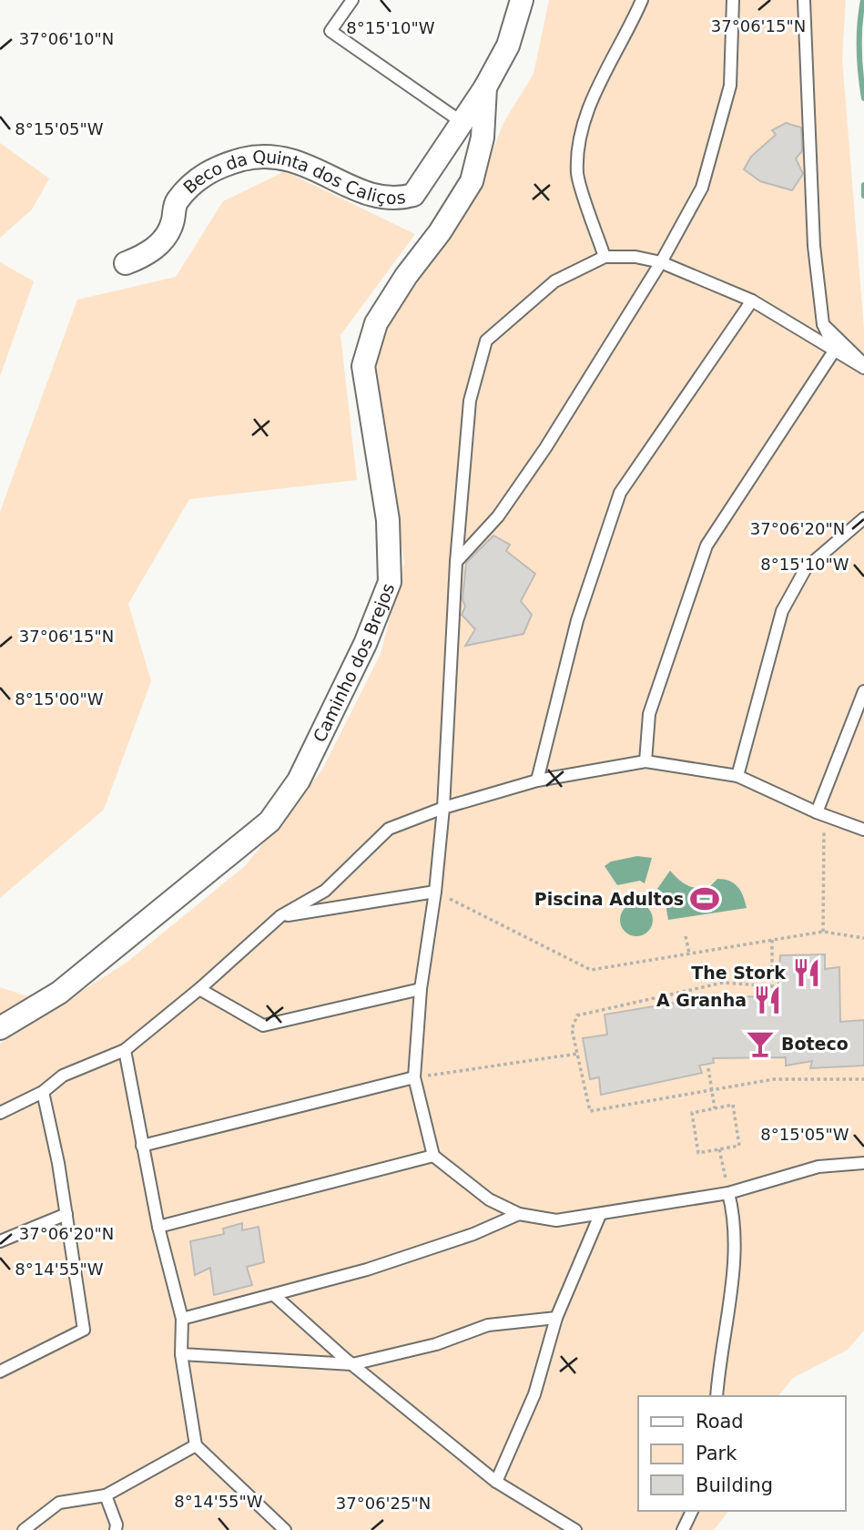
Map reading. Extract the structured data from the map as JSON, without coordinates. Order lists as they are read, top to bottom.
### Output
{
  "streets": {
    "street": ["Beco da Quinta dos Caliços", "Caminho dos Brejos"]
  },
  "crossings": [
    ["Beco da Quinta dos Caliços", "Caminho dos Brejos"]
  ],
  "places": {
    "sports": ["Piscina Adultos"],
    "restaurant": ["The Stork", "A Granha"],
    "bar": ["Boteco"]
  },
  "legend": ["Road", "Park", "Building"],
  "coordinates": [
    "37°06'15\"N",
    "8°15'10\"W",
    "37°06'10\"N",
    "8°15'05\"W",
    "37°06'20\"N",
    "8°15'00\"W",
    "8°14'55\"W",
    "37°06'25\"N"
  ]
}
